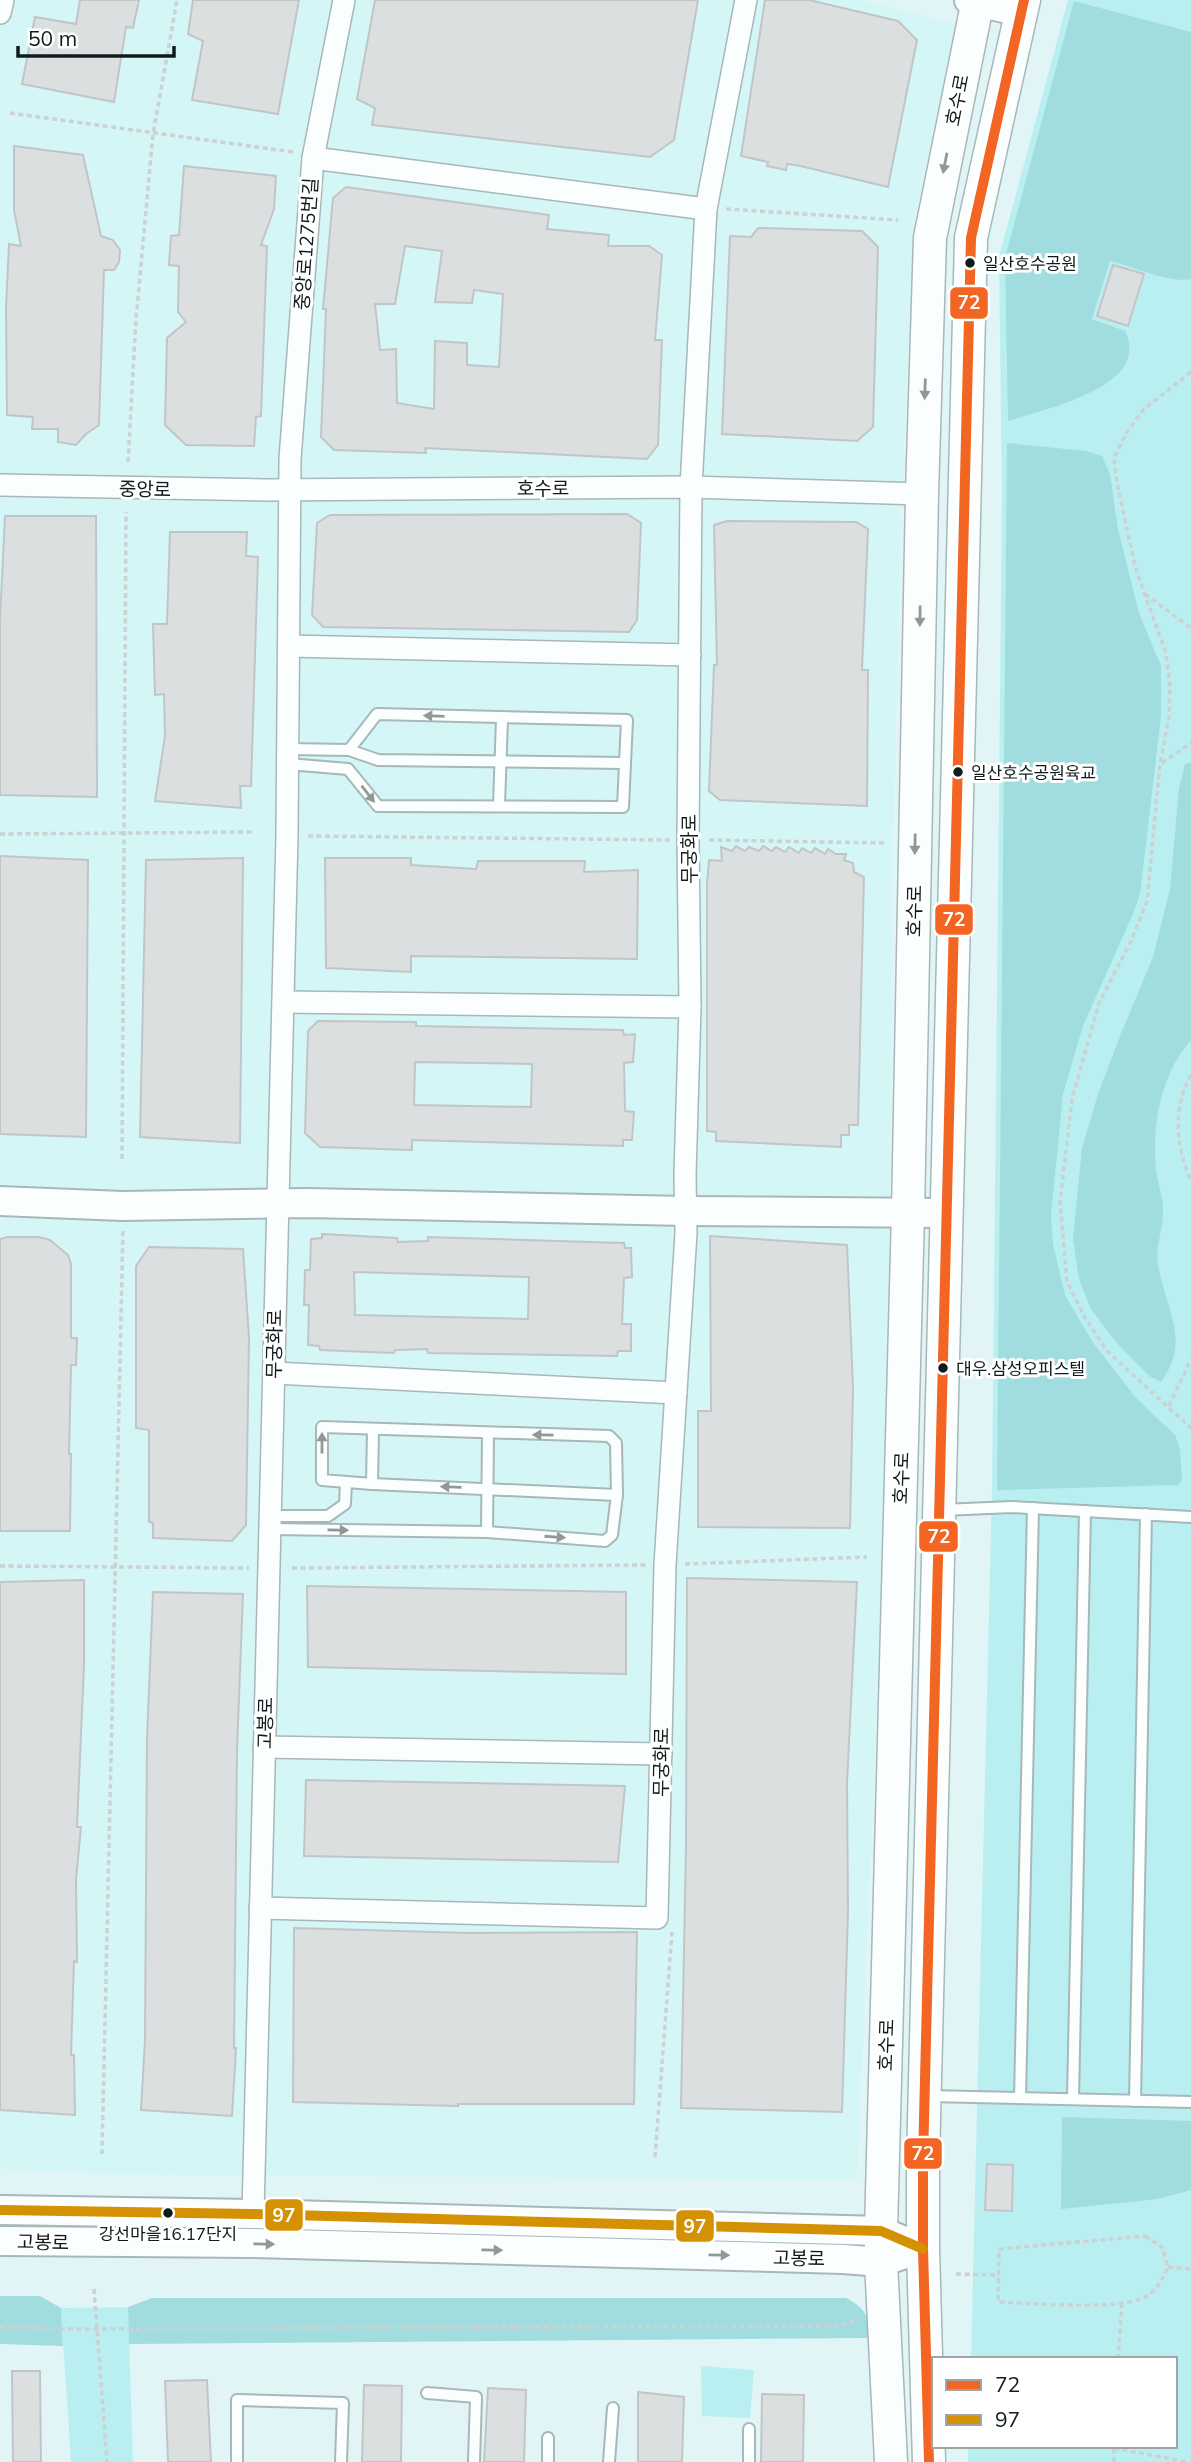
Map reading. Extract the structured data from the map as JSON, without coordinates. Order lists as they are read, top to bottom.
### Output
{
  "streets": {
    "main road": ["호수로", "고봉로"],
    "street": ["중앙로1275번길", "중앙로", "무궁화로"]
  },
  "crossings": [
    ["호수로", "중앙로1275번길"],
    ["호수로", "중앙로"],
    ["호수로", "무궁화로"],
    ["호수로", "고봉로"],
    ["중앙로1275번길", "중앙로"],
    ["중앙로1275번길", "무궁화로"],
    ["중앙로", "무궁화로"],
    ["무궁화로", "고봉로"]
  ],
  "places": [
    "일산호수공원",
    "일산호수공원육교",
    "대우.삼성오피스텔",
    "강선마을16.17단지"
  ],
  "lines": ["transit line 72", "transit line 97"],
  "legend": ["72", "97"],
  "scale_bar": "50 m"
}
